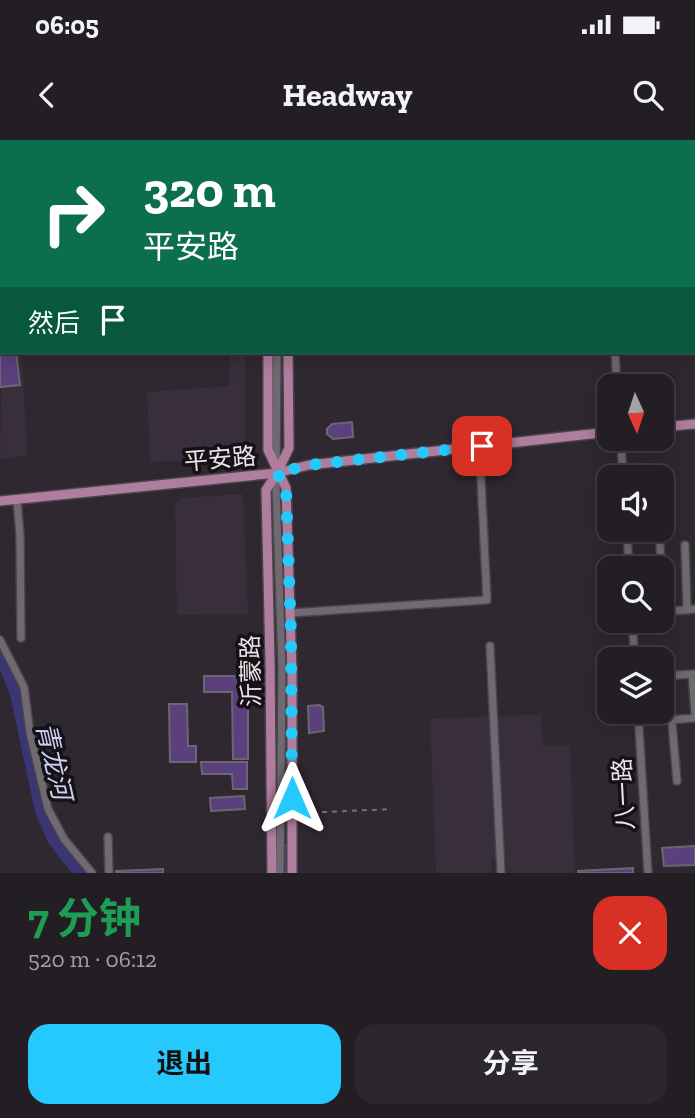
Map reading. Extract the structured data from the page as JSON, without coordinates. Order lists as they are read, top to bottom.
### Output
{
  "streets": {
    "main road": ["平安路", "沂蒙路"],
    "street": ["八一路"]
  },
  "crossings": [
    ["平安路", "沂蒙路"]
  ],
  "water": ["青龙河"],
  "north": "bottom",
  "page": {
    "status": "06:05",
    "header": "Headway",
    "turn": ["320 m", "平安路"],
    "then": "然后",
    "heading": ["7 分钟", "520 m · 06:12"],
    "buttons": ["退出", "分享"]
  }
}
